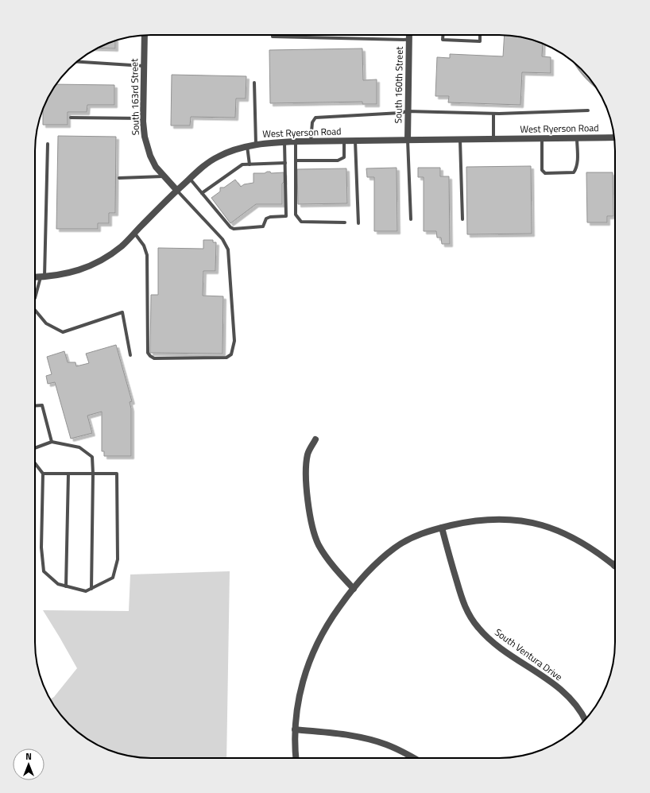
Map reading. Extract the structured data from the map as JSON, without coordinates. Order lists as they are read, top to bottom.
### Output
{
  "streets": {
    "street": [
      "South 160th Street",
      "South 163rd Street",
      "West Ryerson Road",
      "South Ventura Drive"
    ]
  },
  "crossings": [
    ["South 160th Street", "West Ryerson Road"],
    ["South 163rd Street", "West Ryerson Road"]
  ],
  "north": "top"
}
